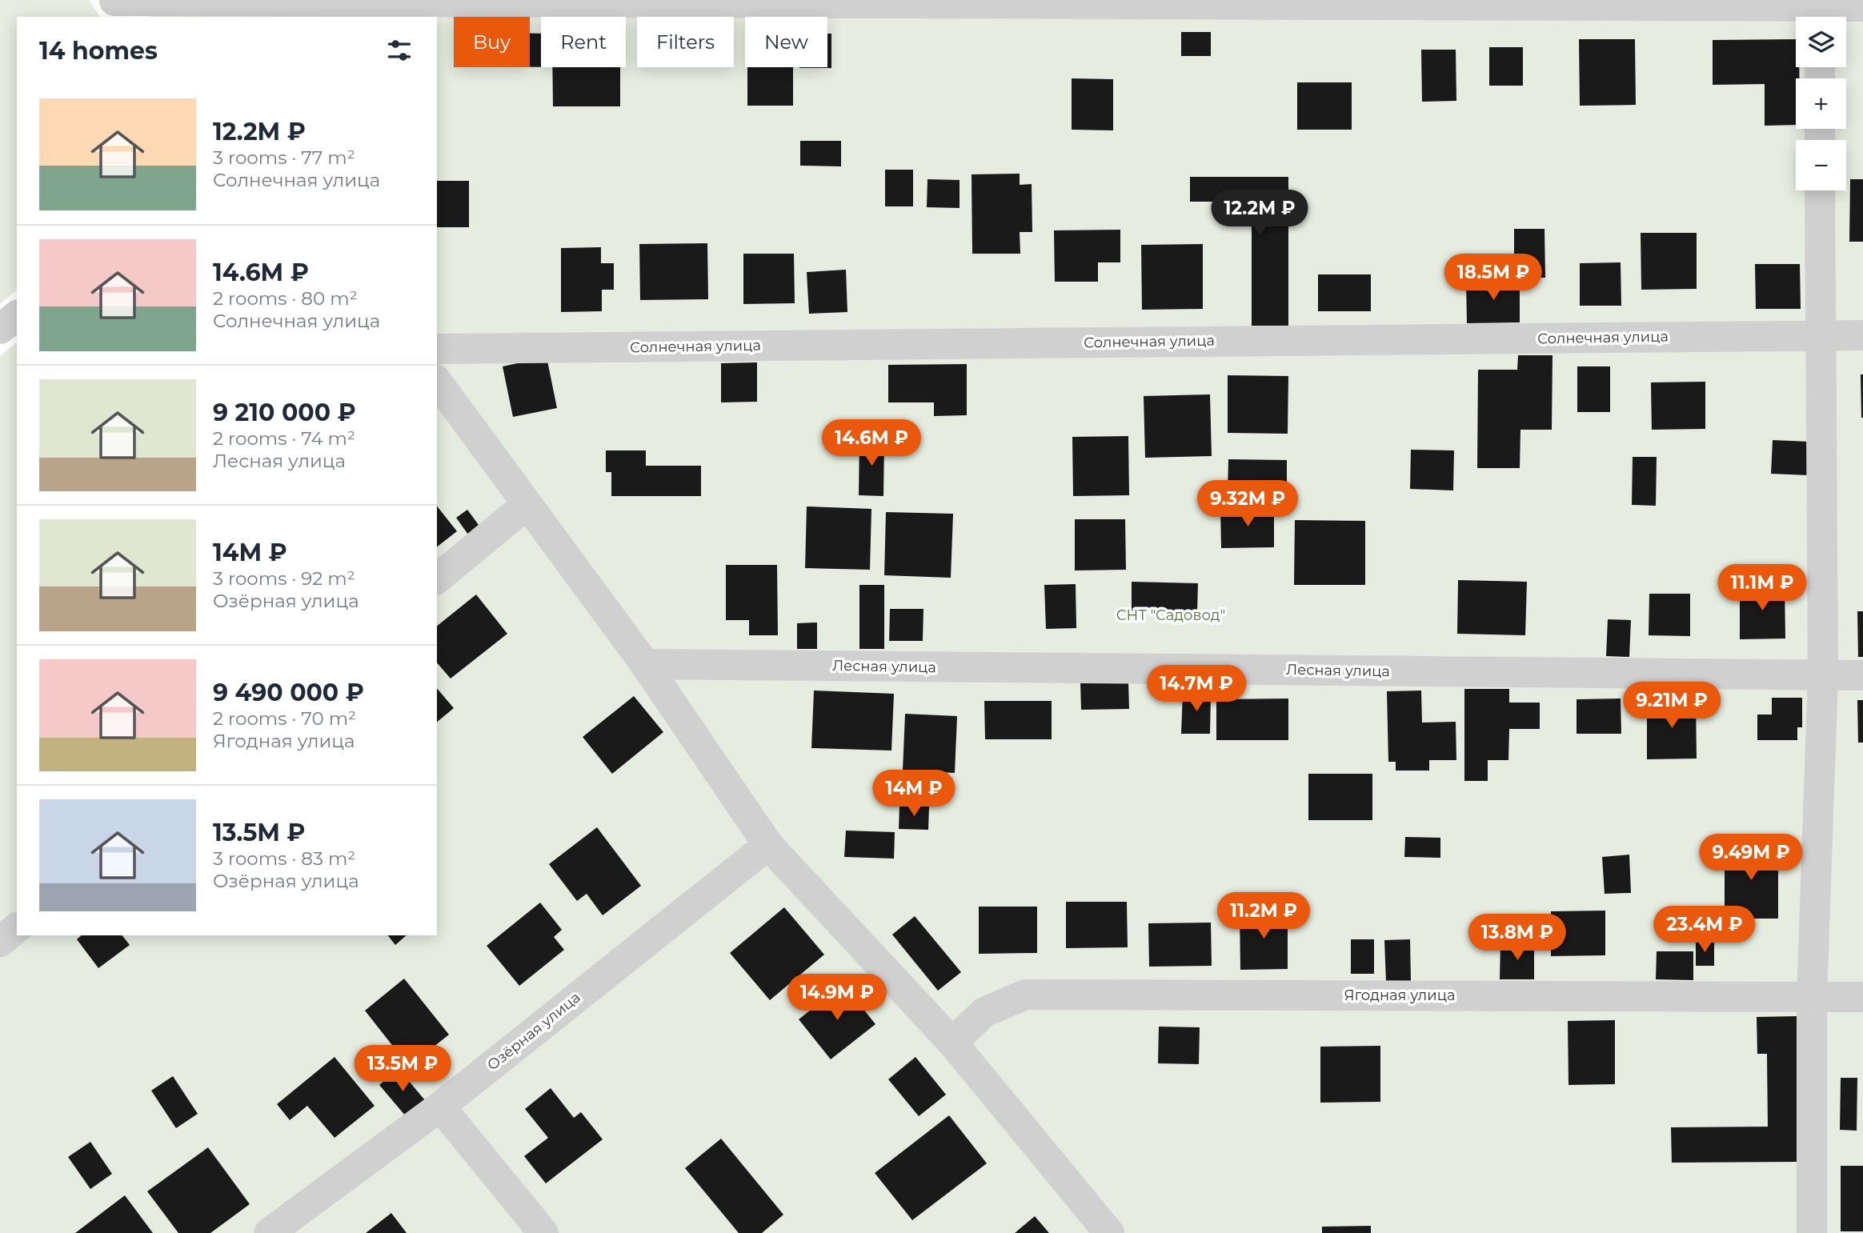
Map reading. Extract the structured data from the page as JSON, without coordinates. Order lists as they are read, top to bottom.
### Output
{
  "streets": {
    "street": [
      "Солнечная улица",
      "Лесная улица",
      "Ягодная улица",
      "Озёрная улица"
    ]
  },
  "parks": ["СНТ \"Садовод\""],
  "page": {
    "map_buttons": ["+", "−"],
    "chip": [
      "Buy",
      "Rent",
      "Filters",
      "New"
    ],
    "heading": "14 homes",
    "list": [
      {
        "name": "12.2M ₽",
        "note": "3 rooms · 77 m² · Солнечная улица"
      },
      {
        "name": "14.6M ₽",
        "note": "2 rooms · 80 m² · Солнечная улица"
      },
      {
        "name": "9 210 000 ₽",
        "note": "2 rooms · 74 m² · Лесная улица"
      },
      {
        "name": "14M ₽",
        "note": "3 rooms · 92 m² · Озёрная улица"
      },
      {
        "name": "9 490 000 ₽",
        "note": "2 rooms · 70 m² · Ягодная улица"
      },
      {
        "name": "13.5M ₽",
        "note": "3 rooms · 83 m² · Озёрная улица"
      }
    ],
    "price": [
      "12.2M ₽",
      "18.5M ₽",
      "14.6M ₽",
      "9.32M ₽",
      "11.1M ₽",
      "14.7M ₽",
      "9.21M ₽",
      "14M ₽",
      "9.49M ₽",
      "11.2M ₽",
      "23.4M ₽",
      "13.8M ₽",
      "14.9M ₽",
      "13.5M ₽"
    ]
  }
}
